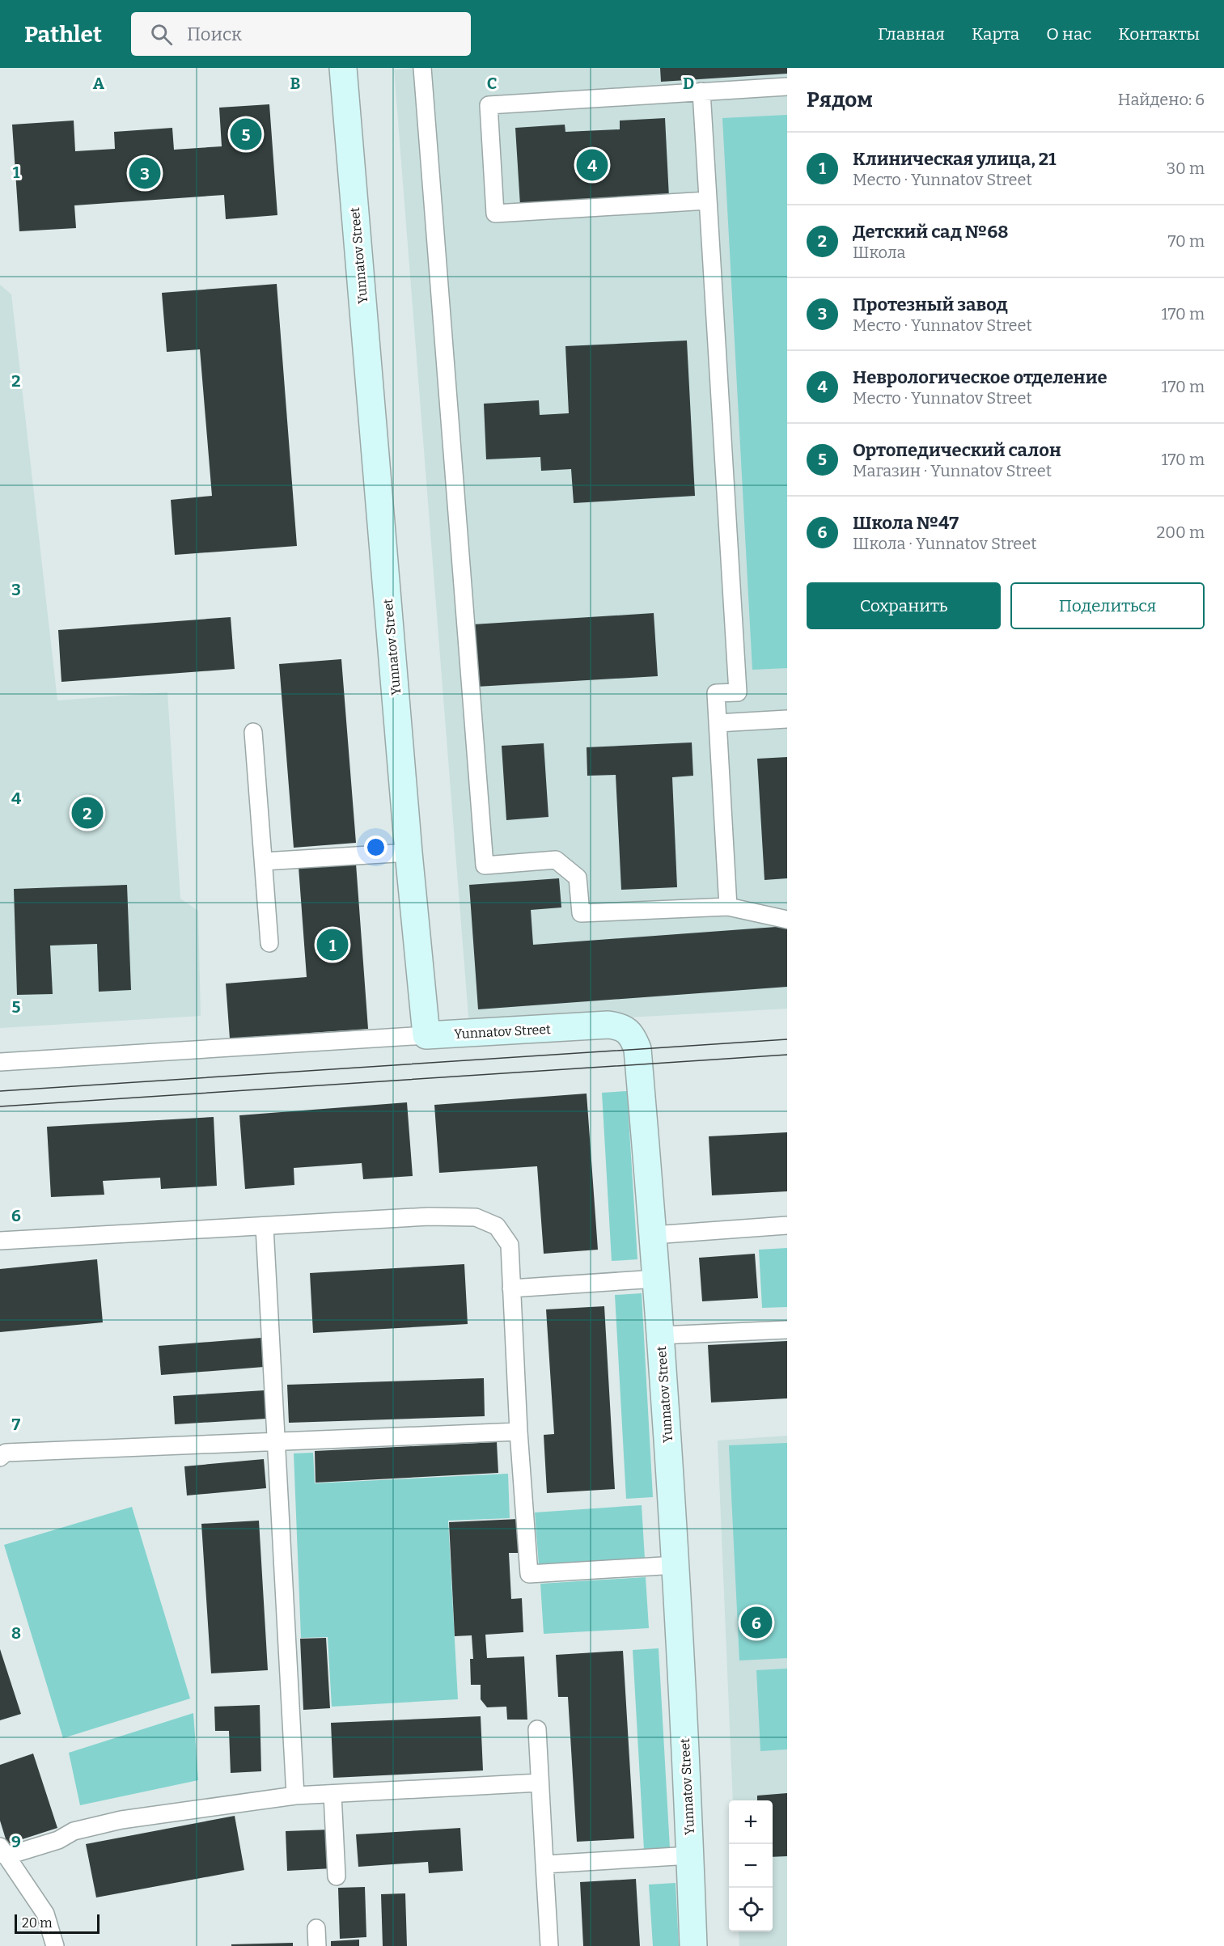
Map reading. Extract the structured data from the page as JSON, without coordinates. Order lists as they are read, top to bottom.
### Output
{
  "streets": {
    "street": ["Yunnatov Street"]
  },
  "scale_bar": "20 m",
  "page": {
    "header": "Pathlet",
    "search": "Поиск",
    "nav": [
      "Главная",
      "Карта",
      "О нас",
      "Контакты"
    ],
    "heading": ["Рядом", "Найдено: 6"],
    "pins": [
      "5",
      "4",
      "3",
      "2",
      "1",
      "6"
    ],
    "list": [
      {
        "mark": "1",
        "name": "Клиническая улица, 21",
        "note": "Место · Yunnatov Street",
        "value": "30 m"
      },
      {
        "mark": "2",
        "name": "Детский сад №68",
        "note": "Школа",
        "value": "70 m"
      },
      {
        "mark": "3",
        "name": "Протезный завод",
        "note": "Место · Yunnatov Street",
        "value": "170 m"
      },
      {
        "mark": "4",
        "name": "Неврологическое отделение",
        "note": "Место · Yunnatov Street",
        "value": "170 m"
      },
      {
        "mark": "5",
        "name": "Ортопедический салон",
        "note": "Магазин · Yunnatov Street",
        "value": "170 m"
      },
      {
        "mark": "6",
        "name": "Школа №47",
        "note": "Школа · Yunnatov Street",
        "value": "200 m"
      }
    ],
    "buttons": ["Сохранить", "Поделиться"],
    "map_buttons": ["+", "−"],
    "scale": "20 m"
  },
  "grid": {
    "columns": [
      "A",
      "B",
      "C",
      "D"
    ],
    "rows": [
      "1",
      "2",
      "3",
      "4",
      "5",
      "6",
      "7",
      "8",
      "9"
    ]
  }
}
